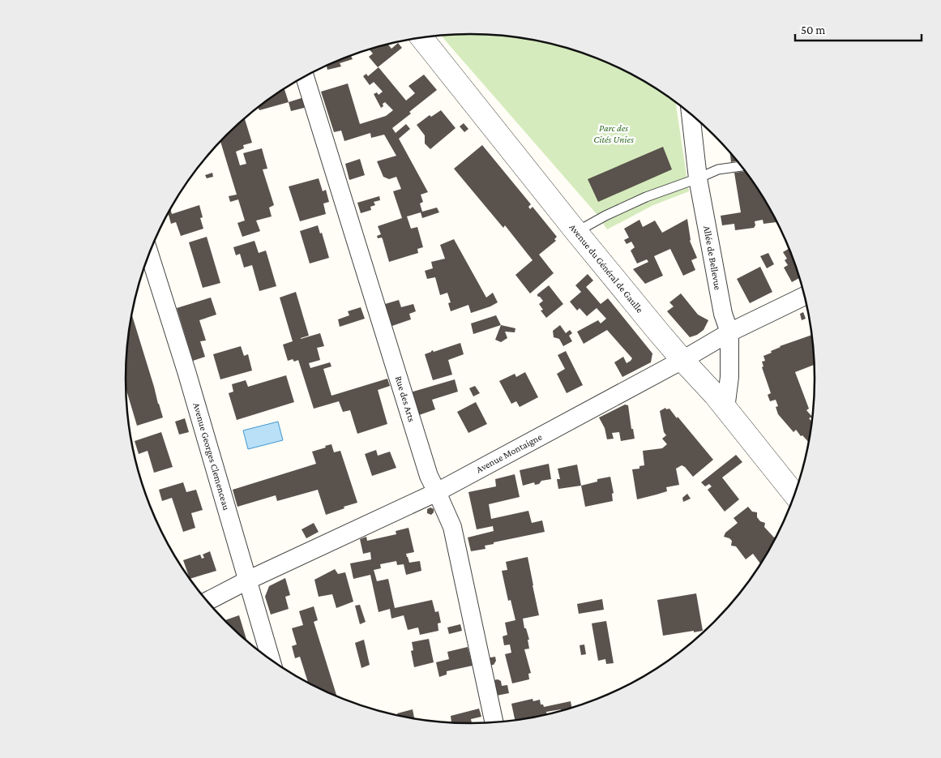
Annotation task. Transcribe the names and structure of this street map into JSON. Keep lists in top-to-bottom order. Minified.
{"streets":{"street":["Allée de Bellevue","Avenue du Général de Gaulle","Rue des Arts","Avenue Montaigne","Avenue Georges Clemenceau"]},"crossings":[["Allée de Bellevue","Avenue du Général de Gaulle"],["Allée de Bellevue","Avenue Montaigne"],["Avenue du Général de Gaulle","Avenue Montaigne"],["Rue des Arts","Avenue Montaigne"],["Avenue Montaigne","Avenue Georges Clemenceau"]],"parks":["Parc des Cités Unies"],"scale_bar":"50 m"}
